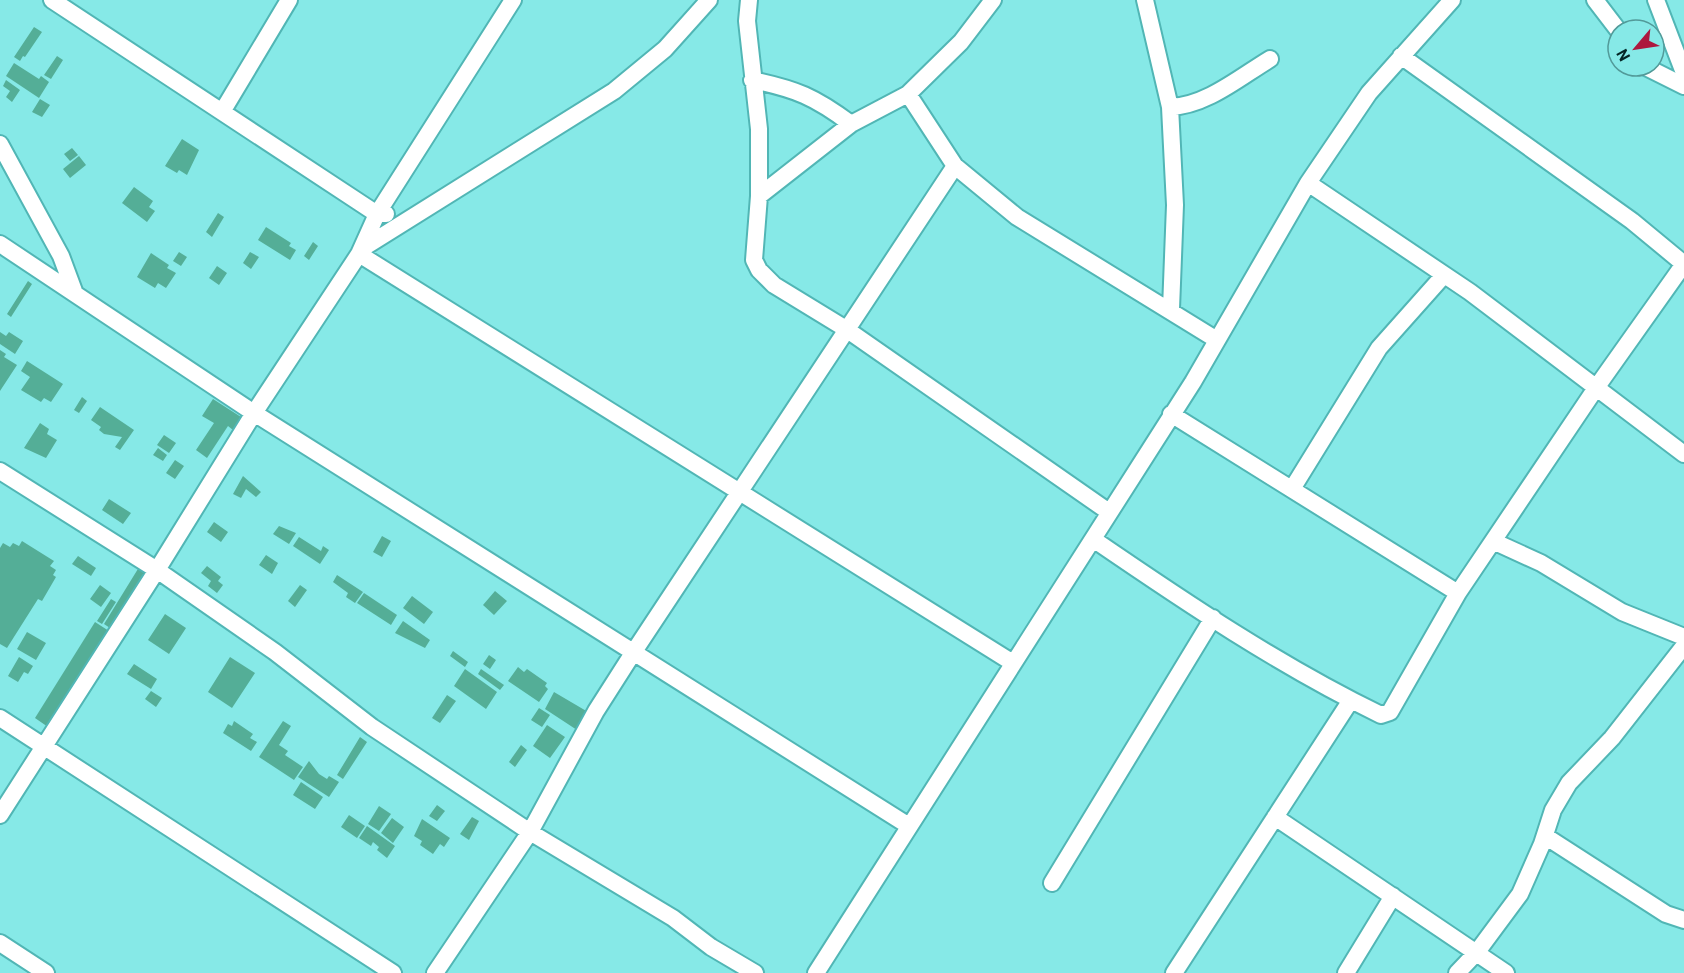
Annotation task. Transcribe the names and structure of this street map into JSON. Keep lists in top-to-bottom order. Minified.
{"north":"bottom left"}
